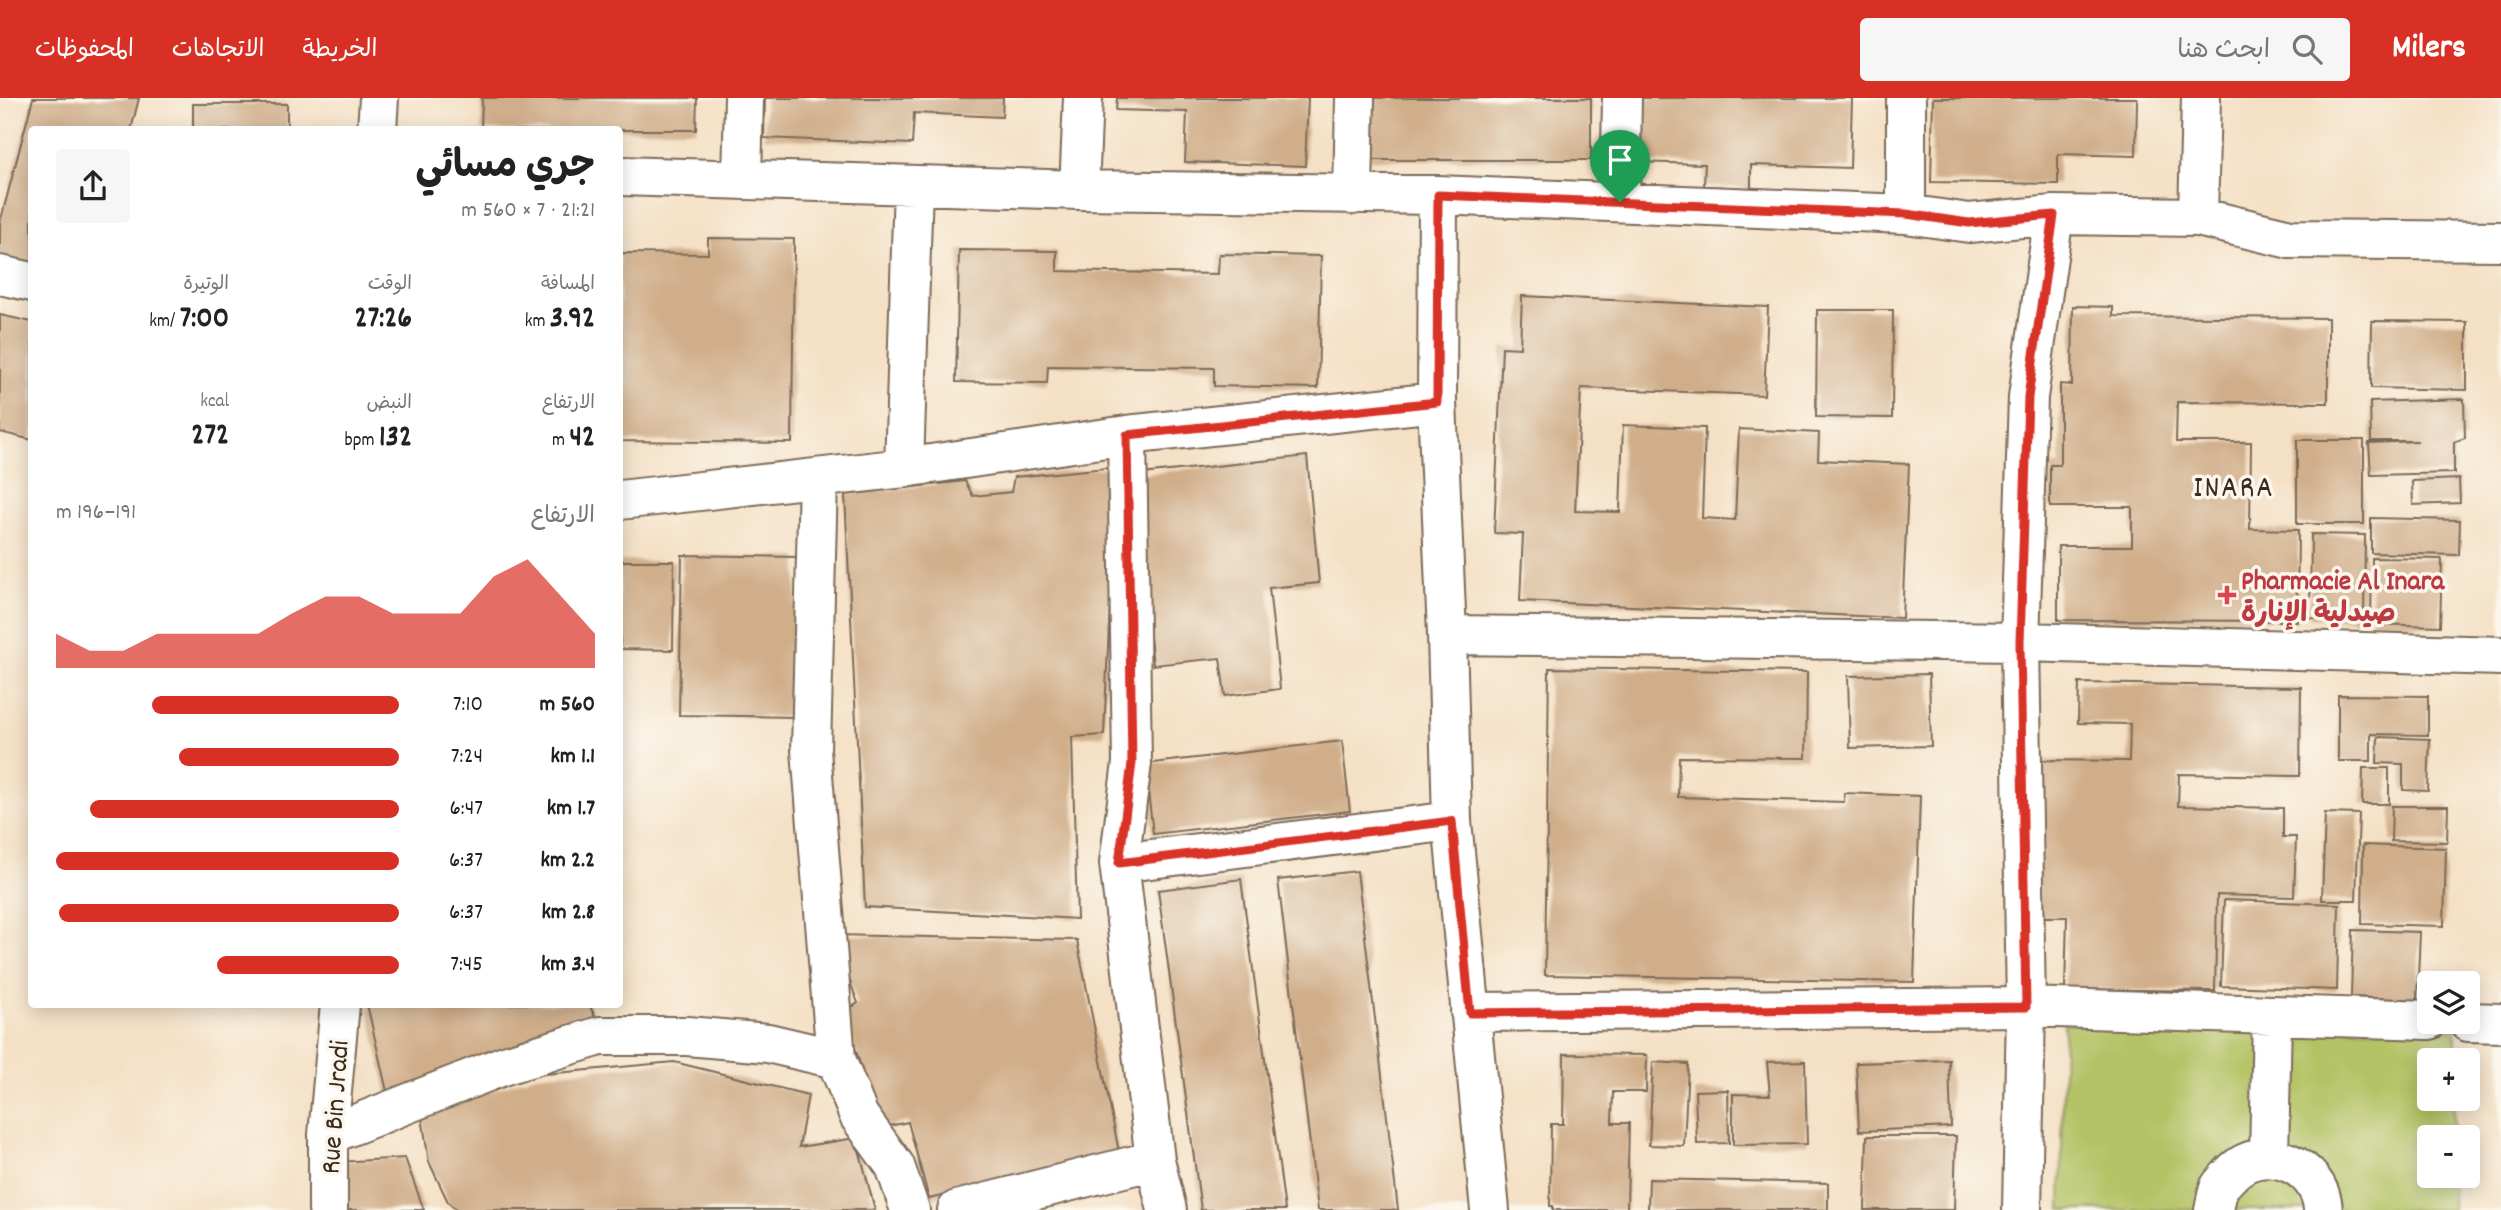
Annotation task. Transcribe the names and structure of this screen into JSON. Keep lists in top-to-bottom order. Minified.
{"streets":{"street":["Rue Bin Jradi"]},"districts":["INARA"],"places":{"health":["Pharmacie Al Inara صيدلية الإنارة"]},"page":{"header":"Milers","search":"ابحث هنا","nav":["الخريطة","الاتجاهات","المحفوظات"],"heading":["جري مسائي","21:21 · 7 × 560 m"],"stats":[["المسافة","3.92 km"],["الوقت","27:26"],["الوتيرة","7:00 /km"],["الارتفاع","42 m"],["النبض","132 bpm"],["kcal","272"]],"chart":["الارتفاع","191–196 m"],"list":[{"name":"560 m","note":"7:10"},{"name":"1.1 km","note":"7:24"},{"name":"1.7 km","note":"6:47"},{"name":"2.2 km","note":"6:37"},{"name":"2.8 km","note":"6:37"},{"name":"3.4 km","note":"7:45"}],"map_buttons":["+","−"]}}
